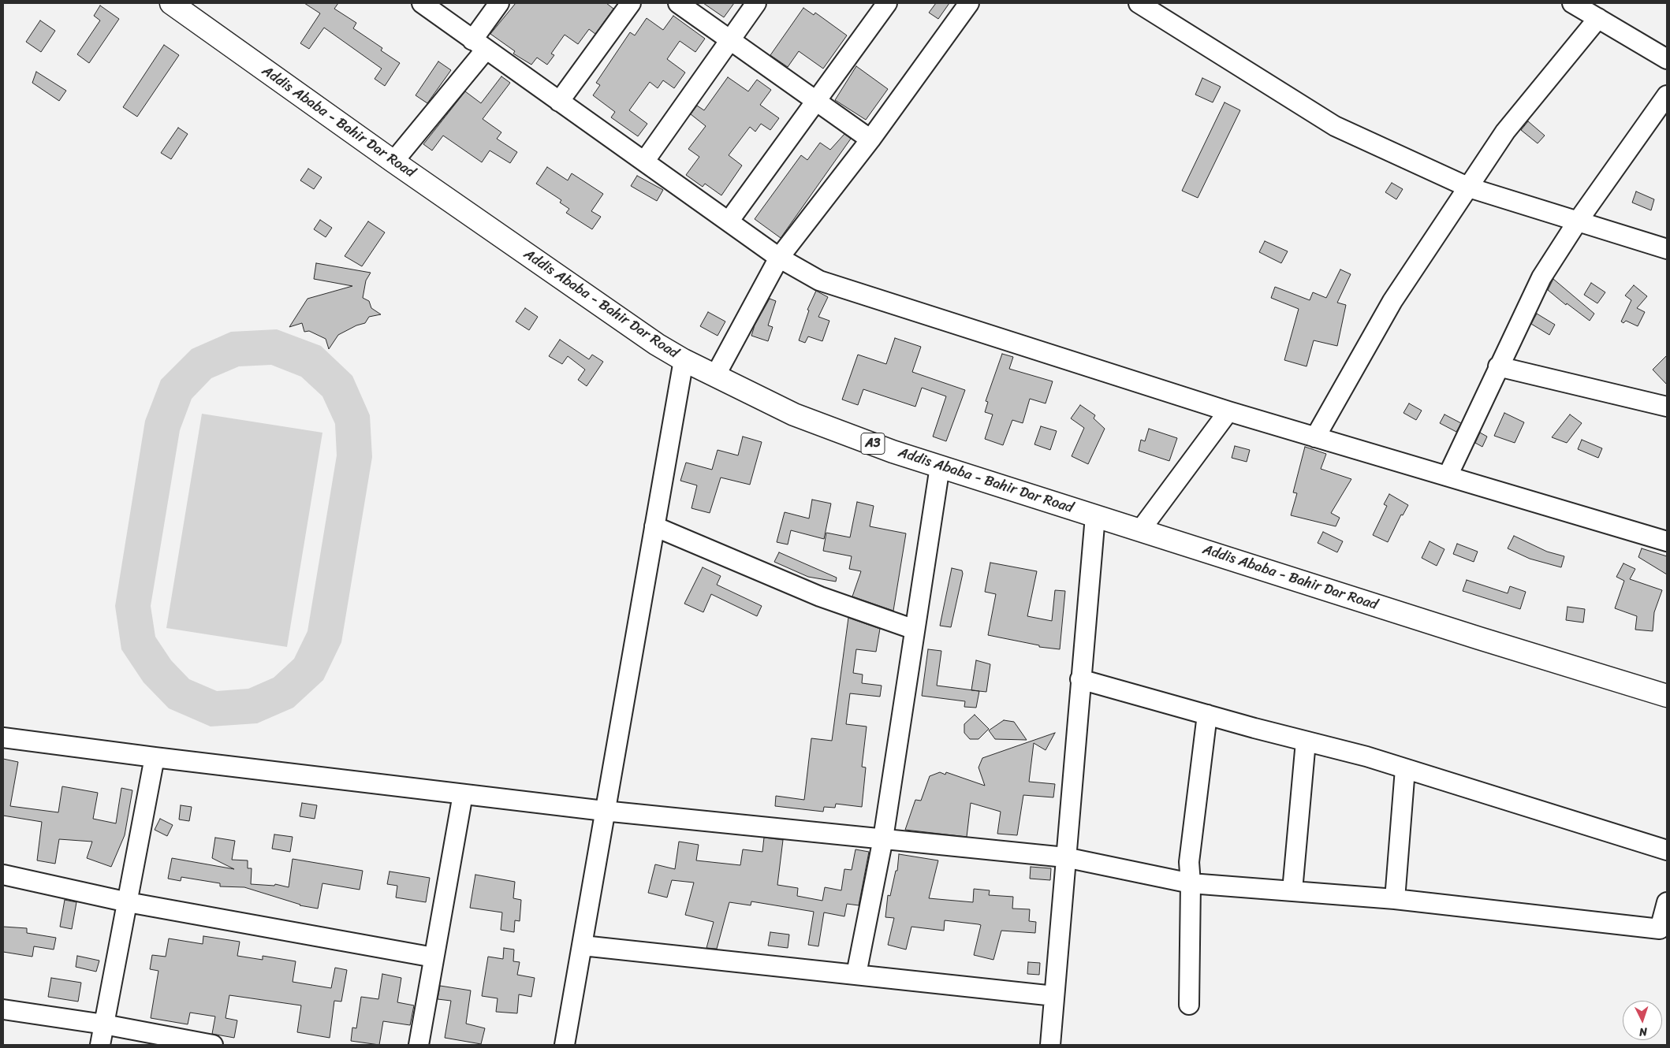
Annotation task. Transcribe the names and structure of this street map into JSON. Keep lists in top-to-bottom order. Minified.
{"streets":{"highway":["Addis Ababa - Bahir Dar Road","A3"]},"north":"bottom"}
